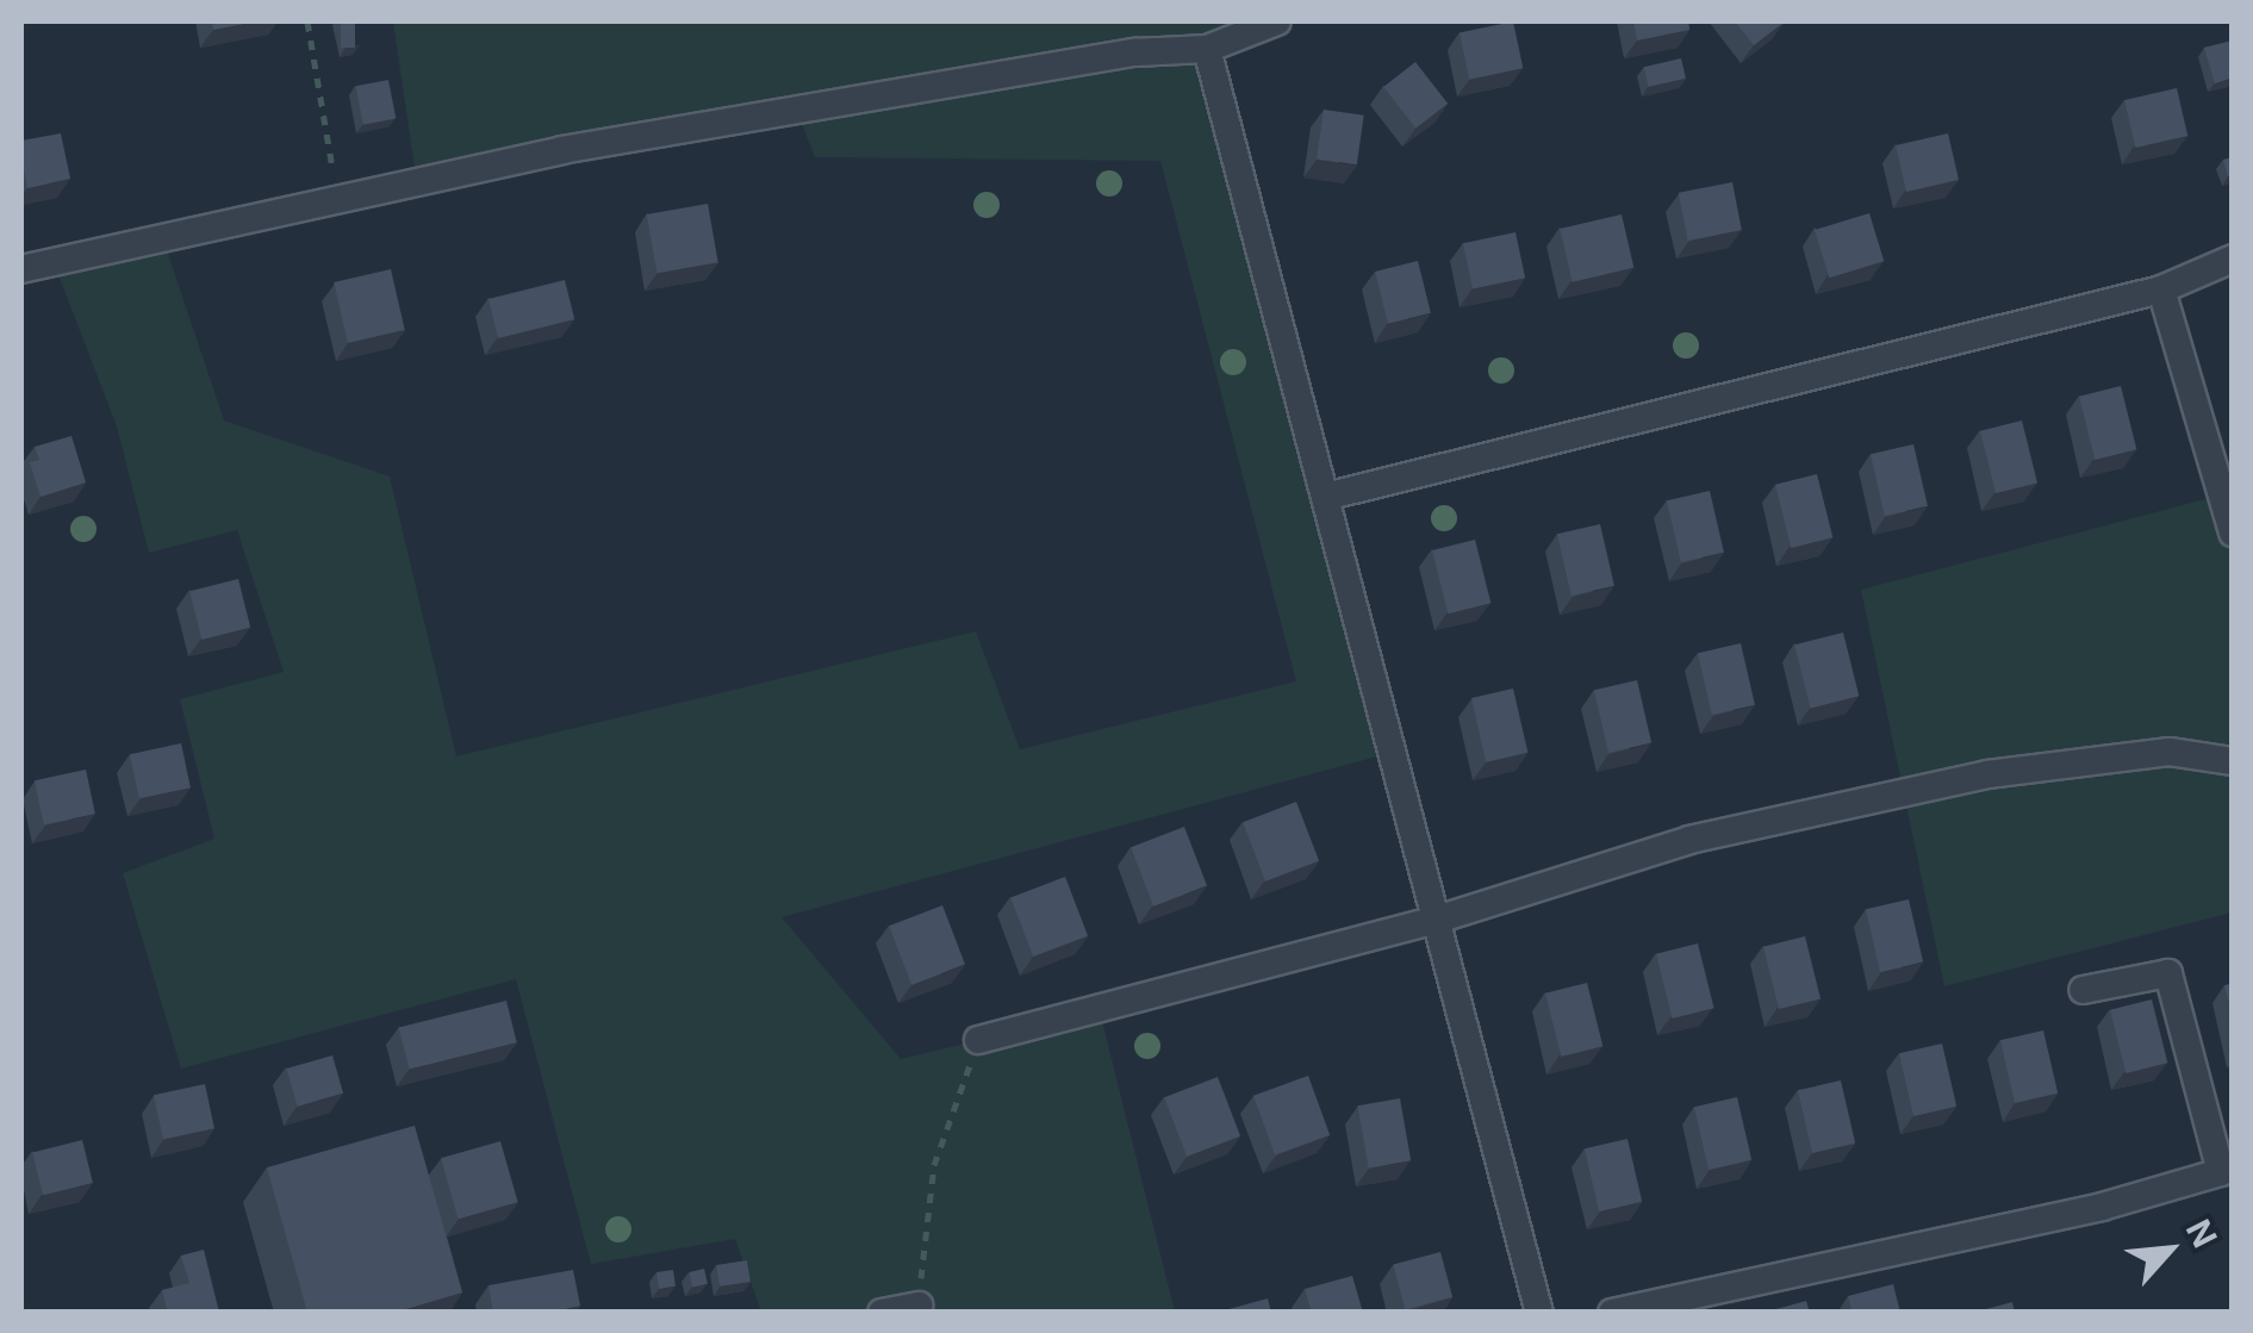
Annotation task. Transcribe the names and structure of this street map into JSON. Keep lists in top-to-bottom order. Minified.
{"north":"top right"}
